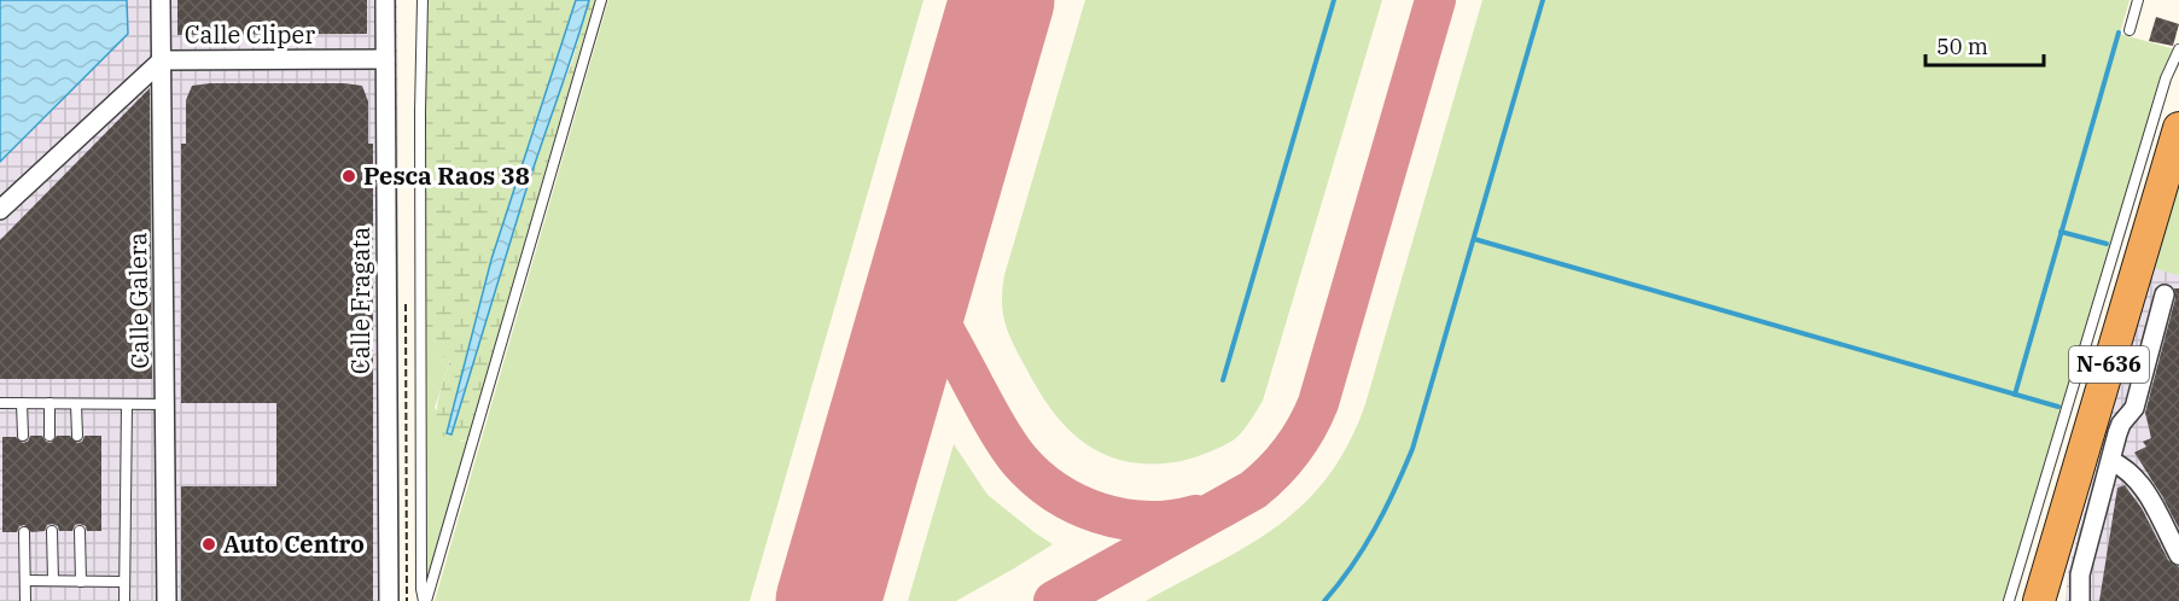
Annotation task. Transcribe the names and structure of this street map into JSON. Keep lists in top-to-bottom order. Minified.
{"streets":{"highway":["N-636"],"street":["Calle Cliper","Calle Galera","Calle Fragata"]},"crossings":[["Calle Cliper","Calle Galera"],["Calle Cliper","Calle Fragata"]],"places":["Pesca Raos 38","Auto Centro"],"scale_bar":"50 m"}
